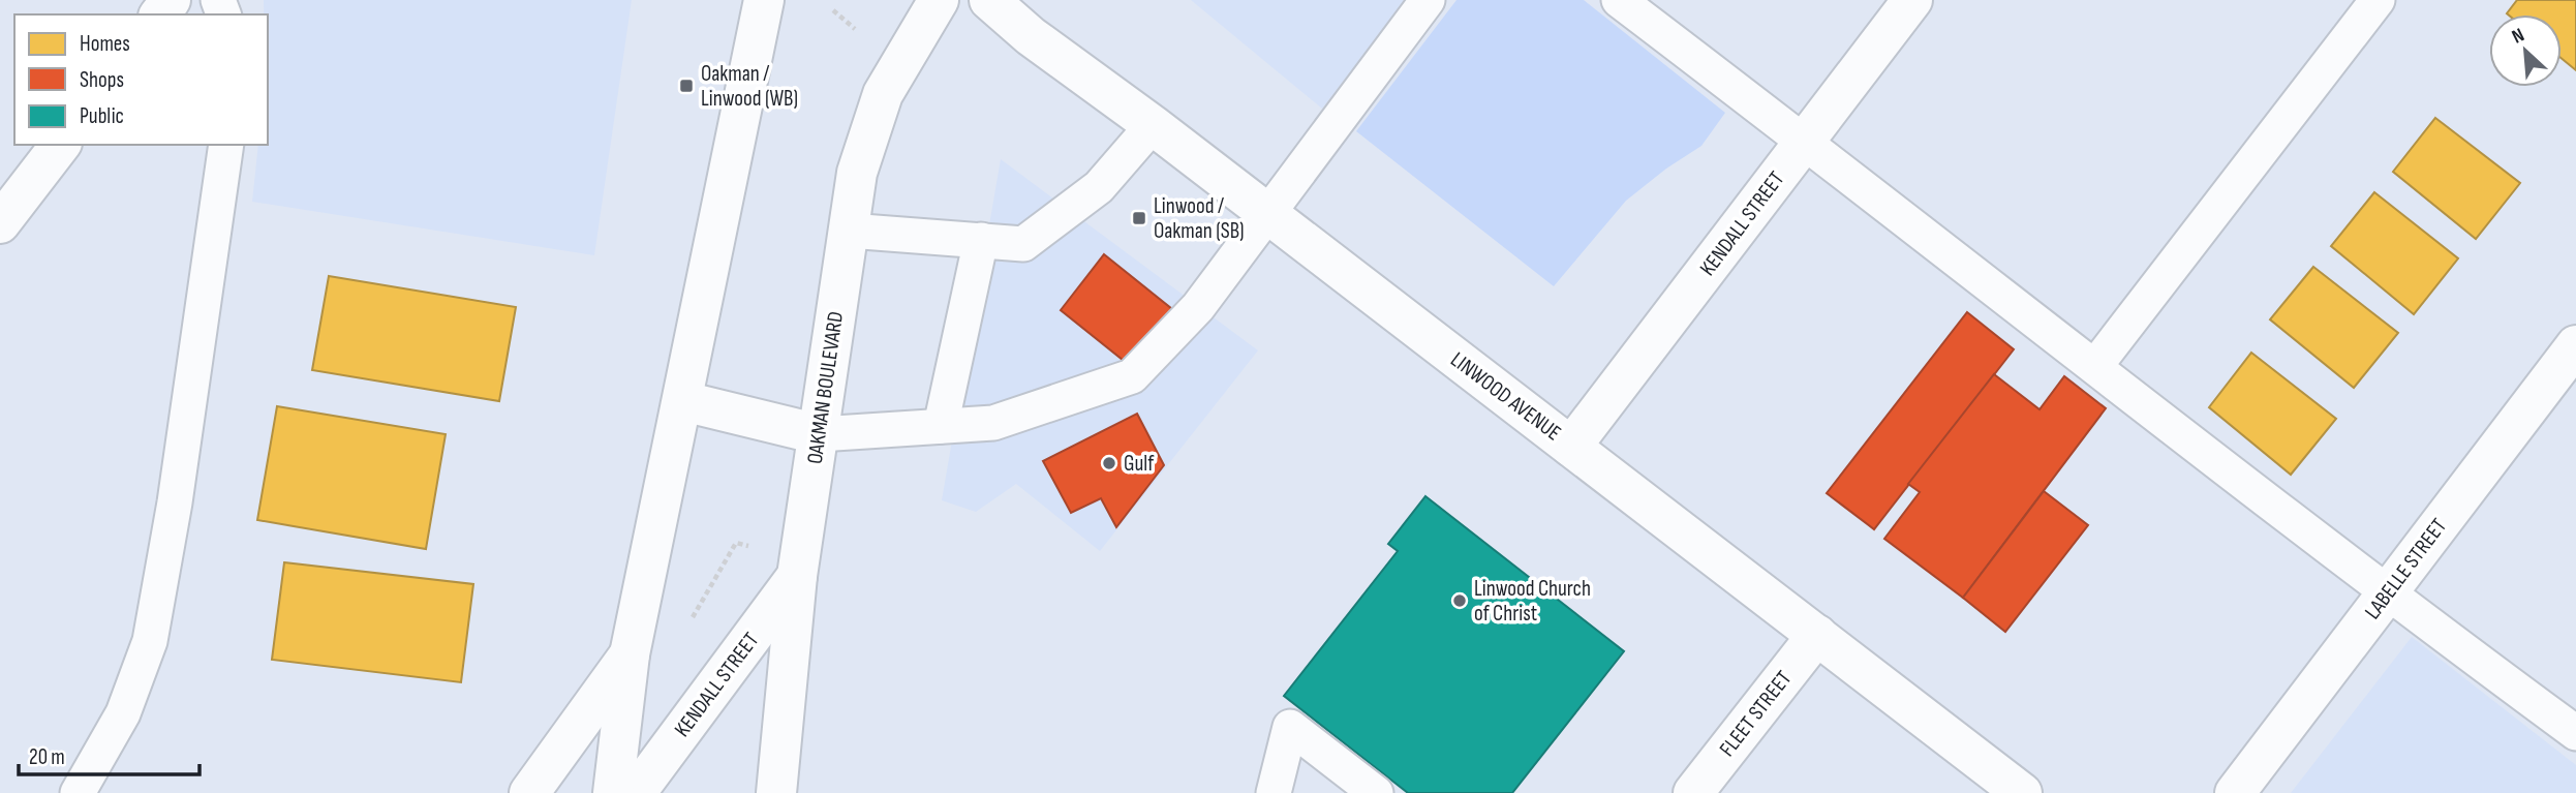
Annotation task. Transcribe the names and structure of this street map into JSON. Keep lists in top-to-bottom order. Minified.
{"streets":{"street":["KENDALL STREET","OAKMAN BOULEVARD","LINWOOD AVENUE","LABELLE STREET","FLEET STREET"]},"crossings":[["KENDALL STREET","OAKMAN BOULEVARD"],["KENDALL STREET","LINWOOD AVENUE"],["LINWOOD AVENUE","FLEET STREET"]],"places":{"transit":["Oakman / Linwood (WB)","Linwood / Oakman (SB)"],"other":["Gulf","Linwood Church of Christ"]},"legend":["Homes","Shops","Public"],"scale_bar":"20 m","north":"top left"}
